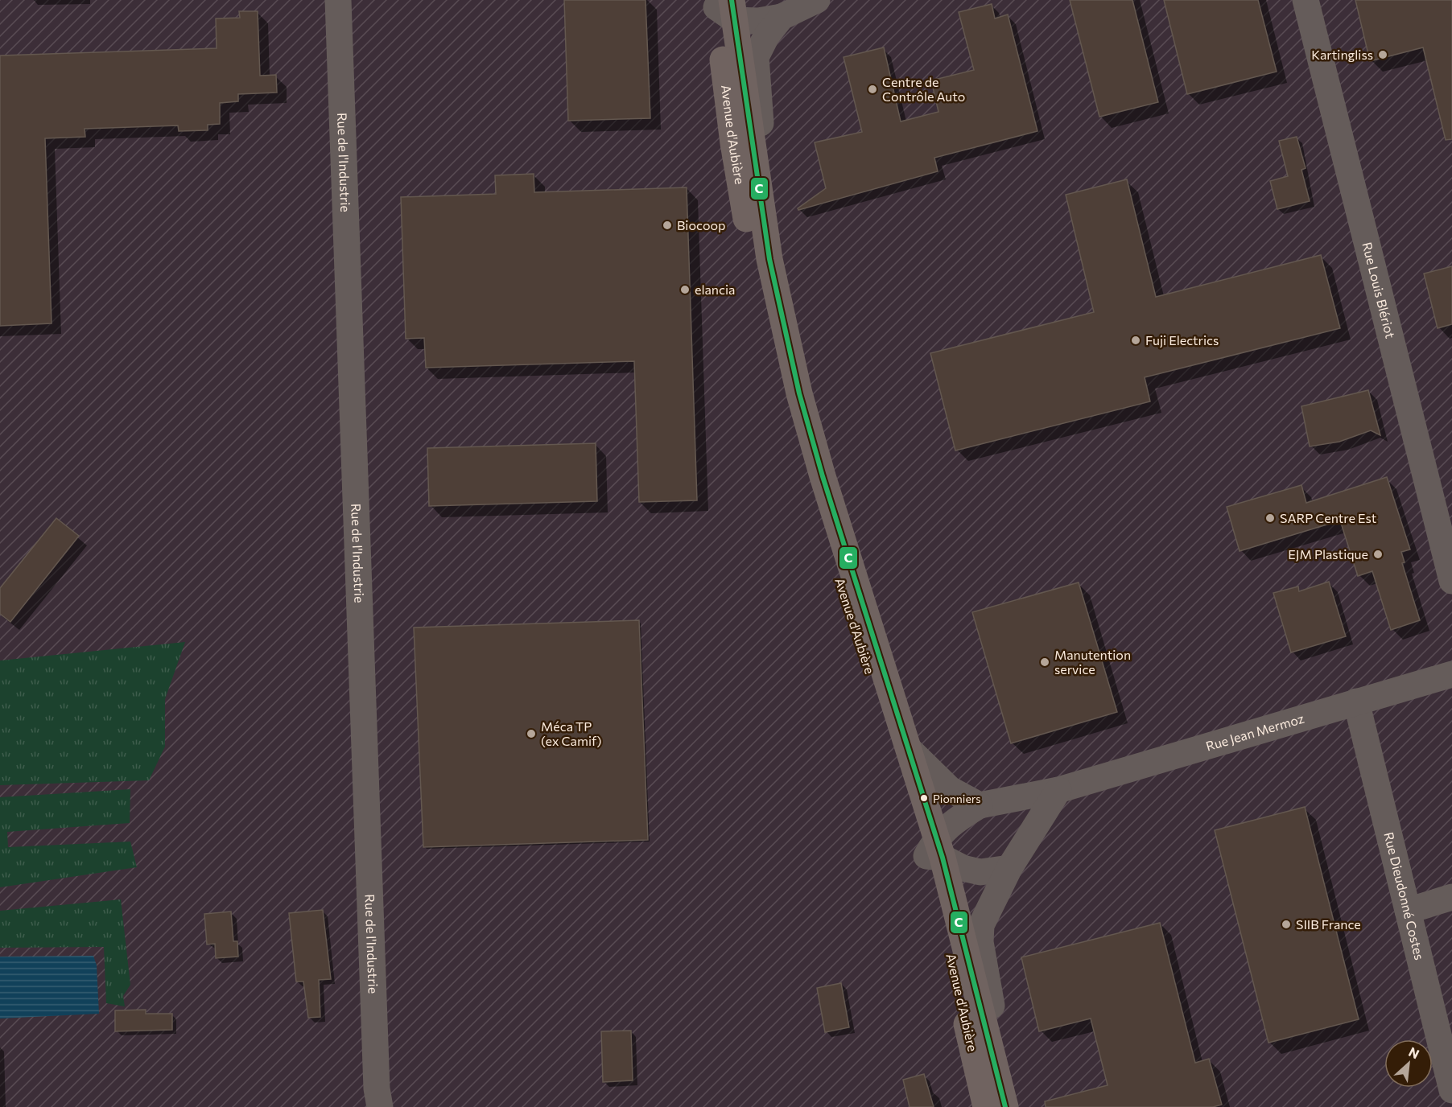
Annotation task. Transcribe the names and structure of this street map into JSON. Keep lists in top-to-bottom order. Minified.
{"streets":{"main road":["Avenue d'Aubière"],"street":["Rue de l'Industrie","Rue Louis Blériot","Rue Jean Mermoz","Rue Dieudonné Costes"]},"crossings":[["Avenue d'Aubière","Rue Jean Mermoz"],["Rue Jean Mermoz","Rue Dieudonné Costes"]],"places":["Kartingliss","Centre de Contrôle Auto","Biocoop","elancia","Fuji Electrics","SARP Centre Est","EJM Plastique","Manutention service","Méca TP (ex Camif)","Pionniers","SIIB France"],"lines":["transit line C"],"north":"top right"}
